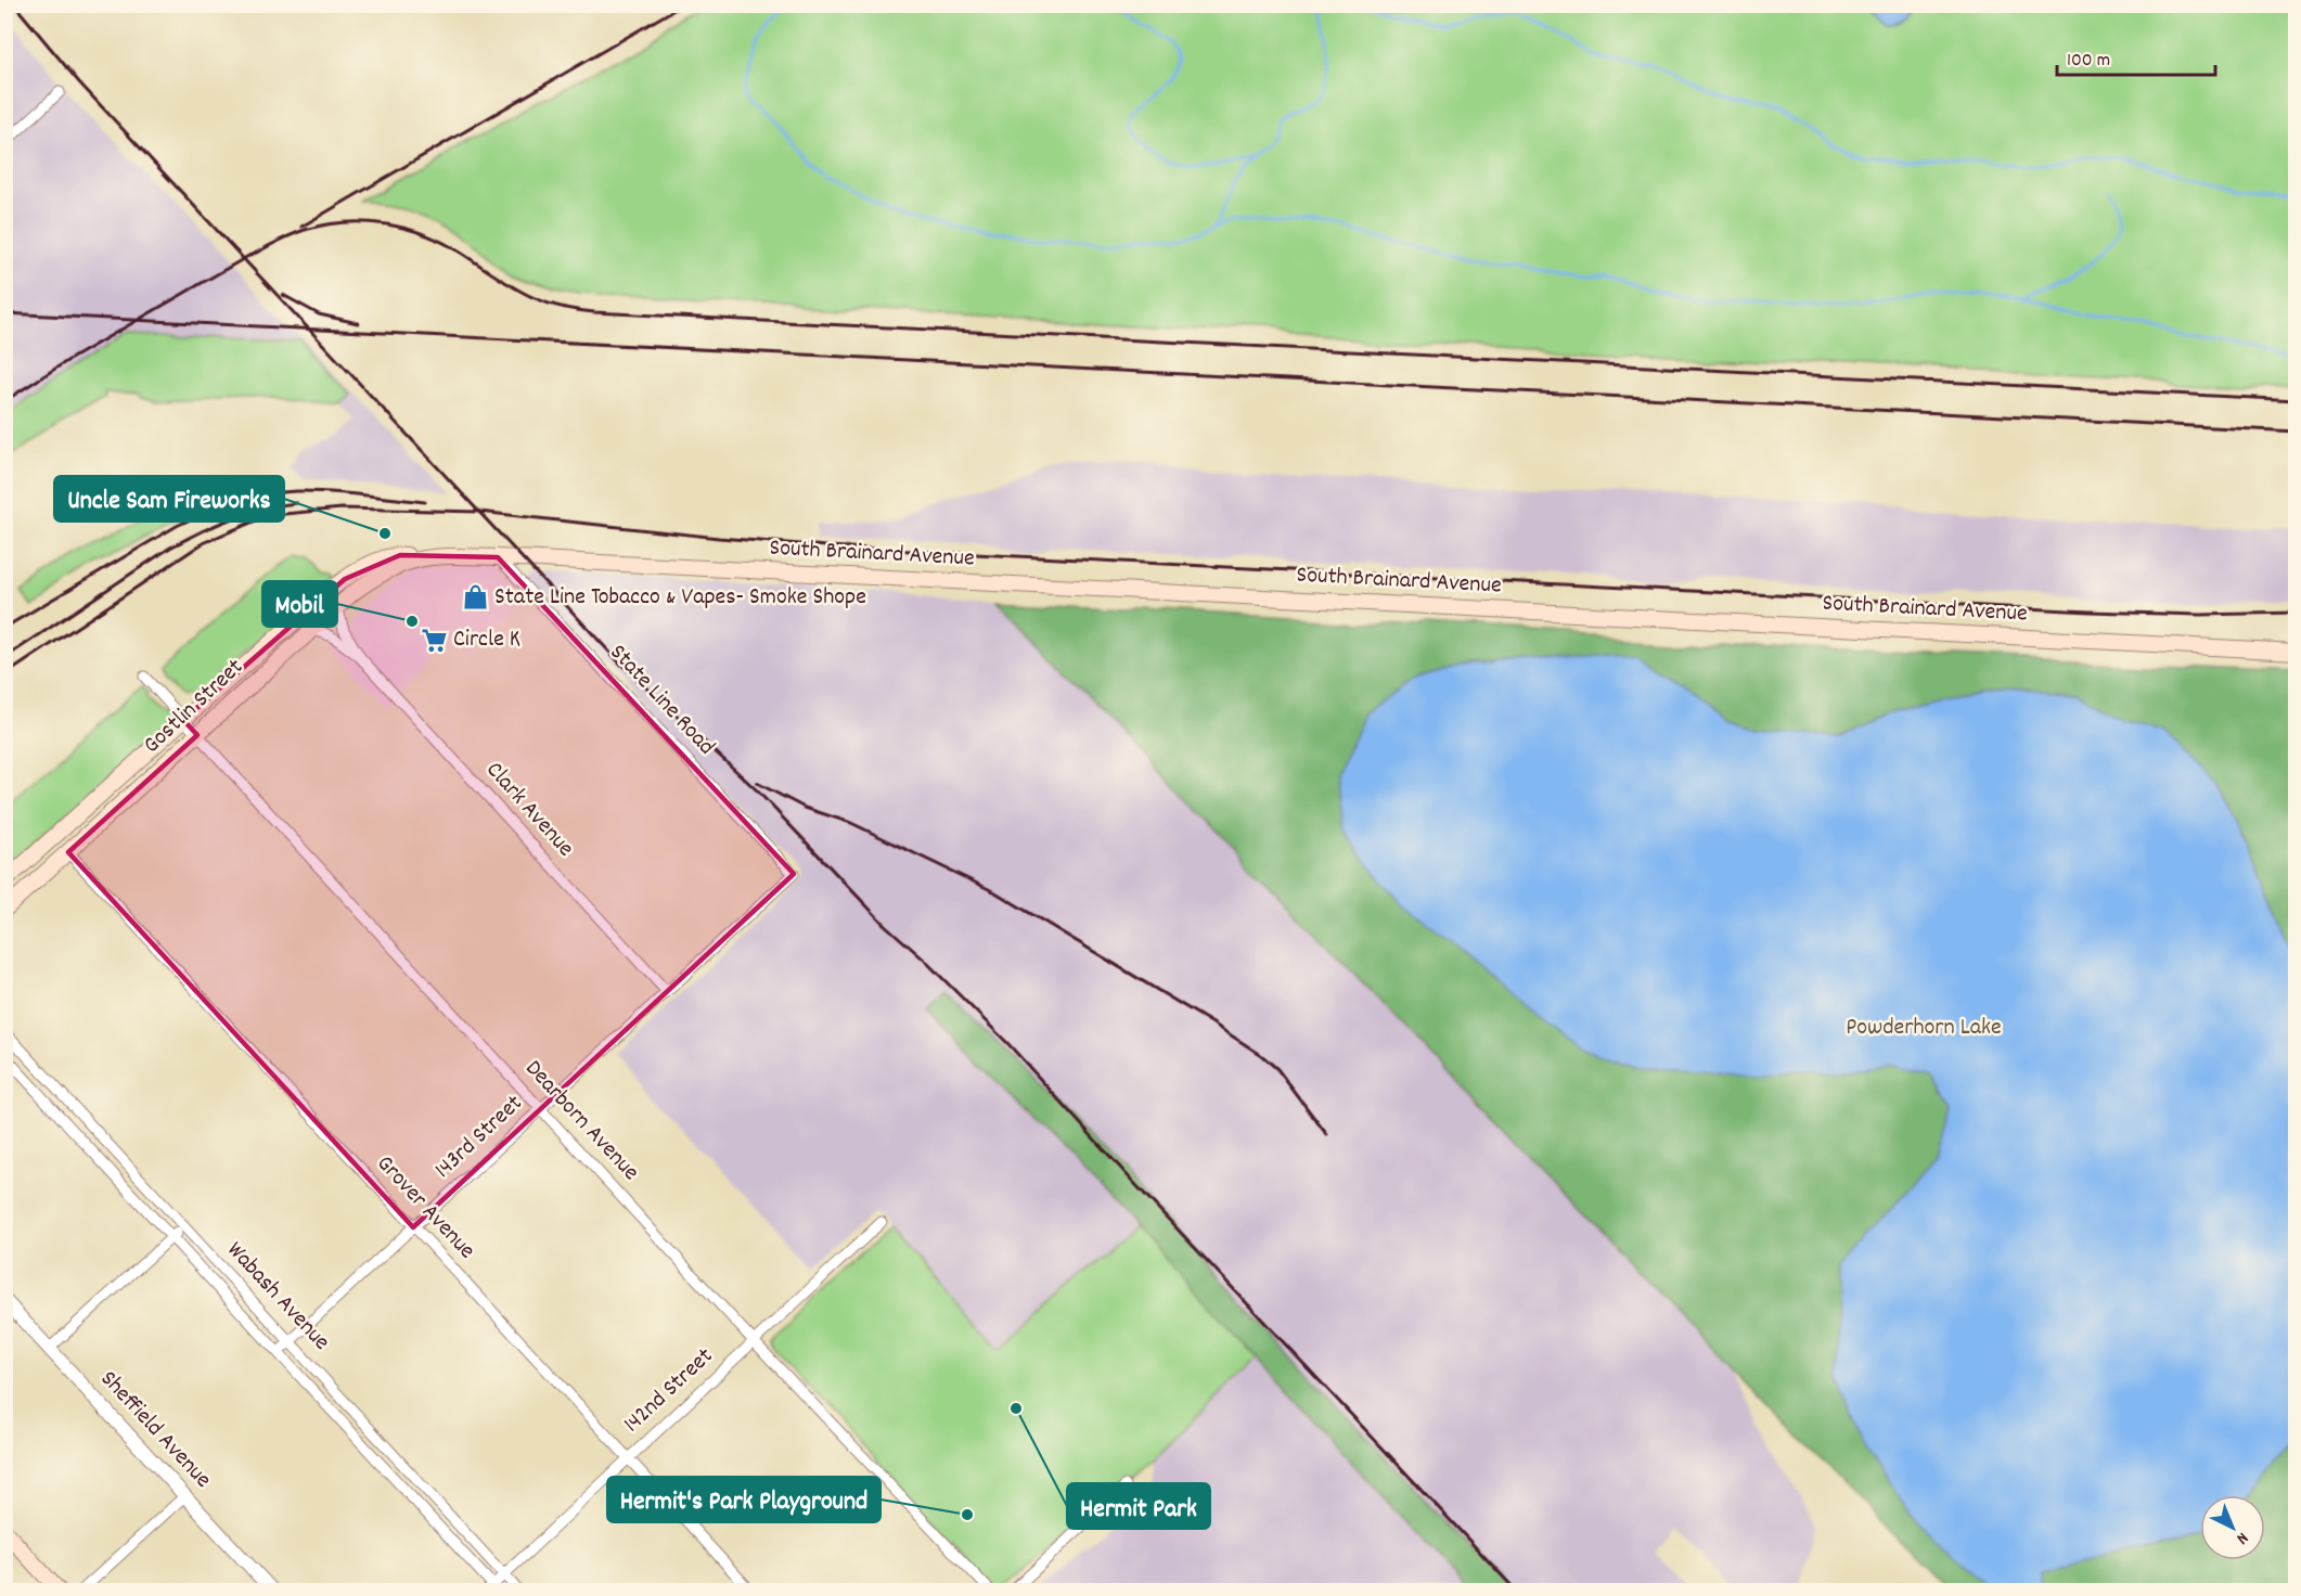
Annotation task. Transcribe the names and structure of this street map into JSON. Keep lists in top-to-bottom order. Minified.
{"streets":{"main road":["South Brainard Avenue","Gostlin Street"],"street":["State Line Road","Clark Avenue","Dearborn Avenue","143rd Street","Grover Avenue","Wabash Avenue","142nd Street","Sheffield Avenue"]},"crossings":[["South Brainard Avenue","State Line Road"],["South Brainard Avenue","Gostlin Street"],["State Line Road","Gostlin Street"],["State Line Road","143rd Street"],["Gostlin Street","Clark Avenue"],["Gostlin Street","Dearborn Avenue"],["Gostlin Street","Grover Avenue"],["Clark Avenue","143rd Street"],["Dearborn Avenue","143rd Street"],["Dearborn Avenue","142nd Street"],["143rd Street","Grover Avenue"],["143rd Street","Wabash Avenue"],["Grover Avenue","142nd Street"],["Wabash Avenue","142nd Street"]],"parks":["Powderhorn Lake"],"places":{"other":["Uncle Sam Fireworks","Mobil","Hermit Park","Hermit's Park Playground"],"shop":["State Line Tobacco & Vapes- Smoke Shope"],"supermarket":["Circle K"]},"scale_bar":"100 m","north":"bottom right"}
